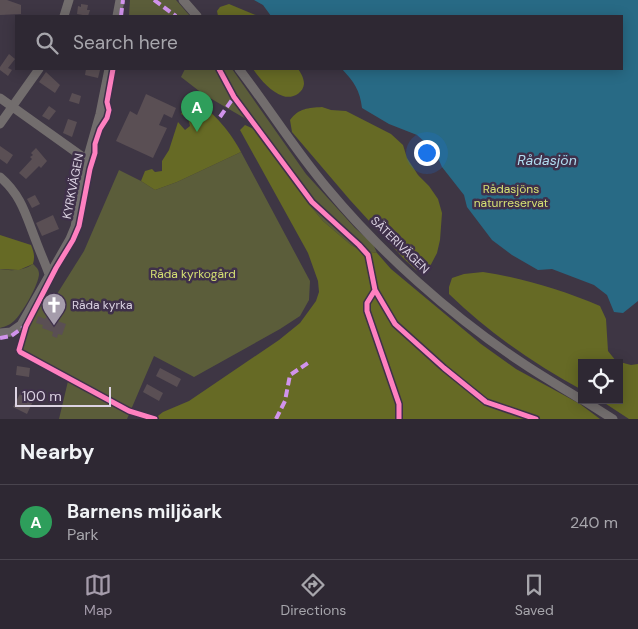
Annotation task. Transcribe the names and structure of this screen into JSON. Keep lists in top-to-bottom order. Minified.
{"streets":{"street":["KYRKVÄGEN","SÄTERIVÄGEN"]},"water":["Rådasjön"],"parks":["Rådasjöns naturreservat","Råda kyrkogård"],"places":{"church":["Råda kyrka"]},"scale_bar":"100 m","page":{"search":"Search here","pins":"A","scale":"100 m","heading":"Nearby","list":[{"mark":"A","name":"Barnens miljöark","note":"Park","value":"240 m"}],"nav":["Map","Directions","Saved"]}}
